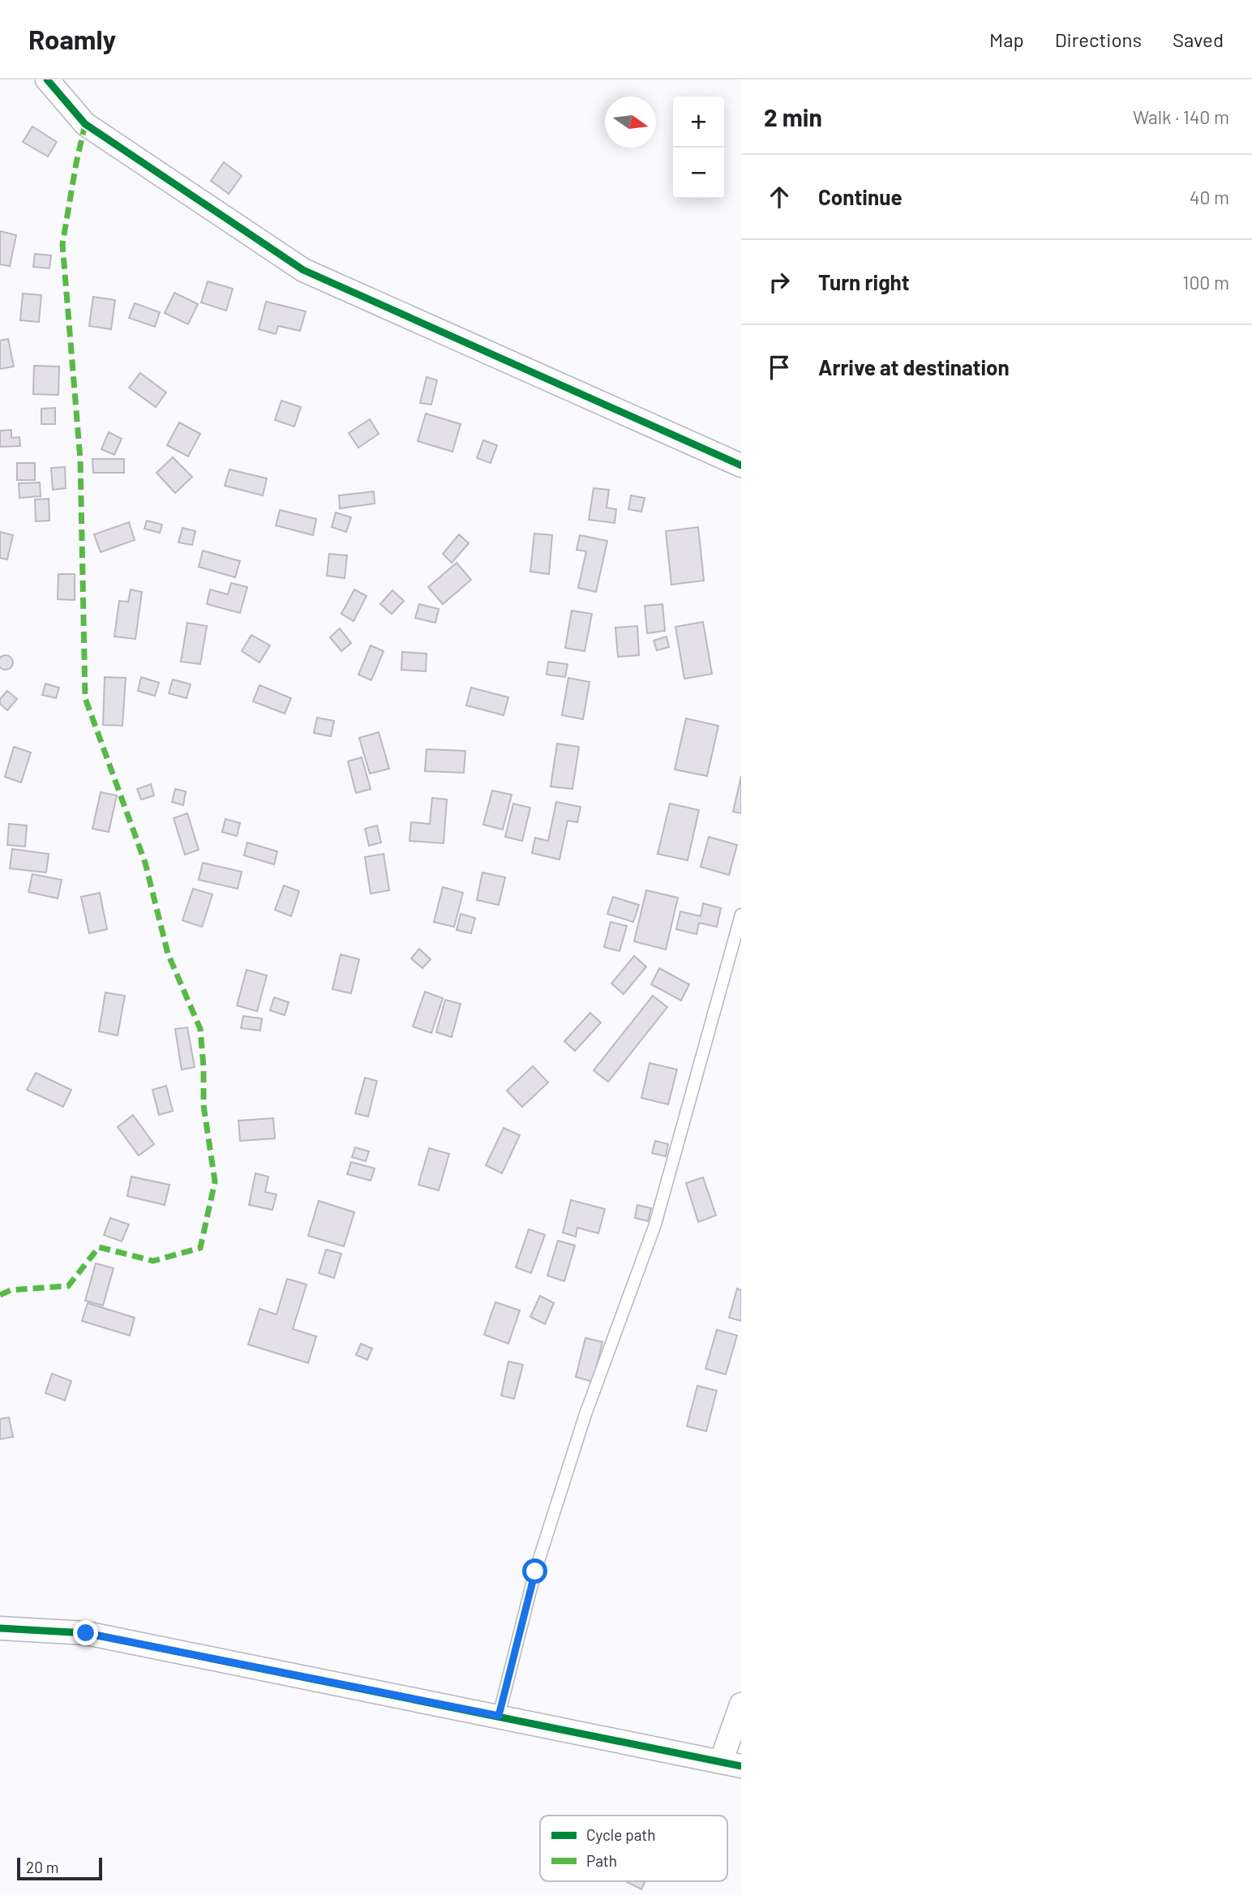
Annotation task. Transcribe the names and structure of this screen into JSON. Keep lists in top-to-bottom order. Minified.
{"legend":["Cycle path","Path"],"scale_bar":"20 m","north":"right","page":{"header":"Roamly","nav":["Map","Directions","Saved"],"heading":["2 min","Walk · 140 m"],"map_buttons":["+","−"],"list":[["Continue","40 m"],["Turn right","100 m"],"Arrive at destination"],"scale":"20 m"}}
